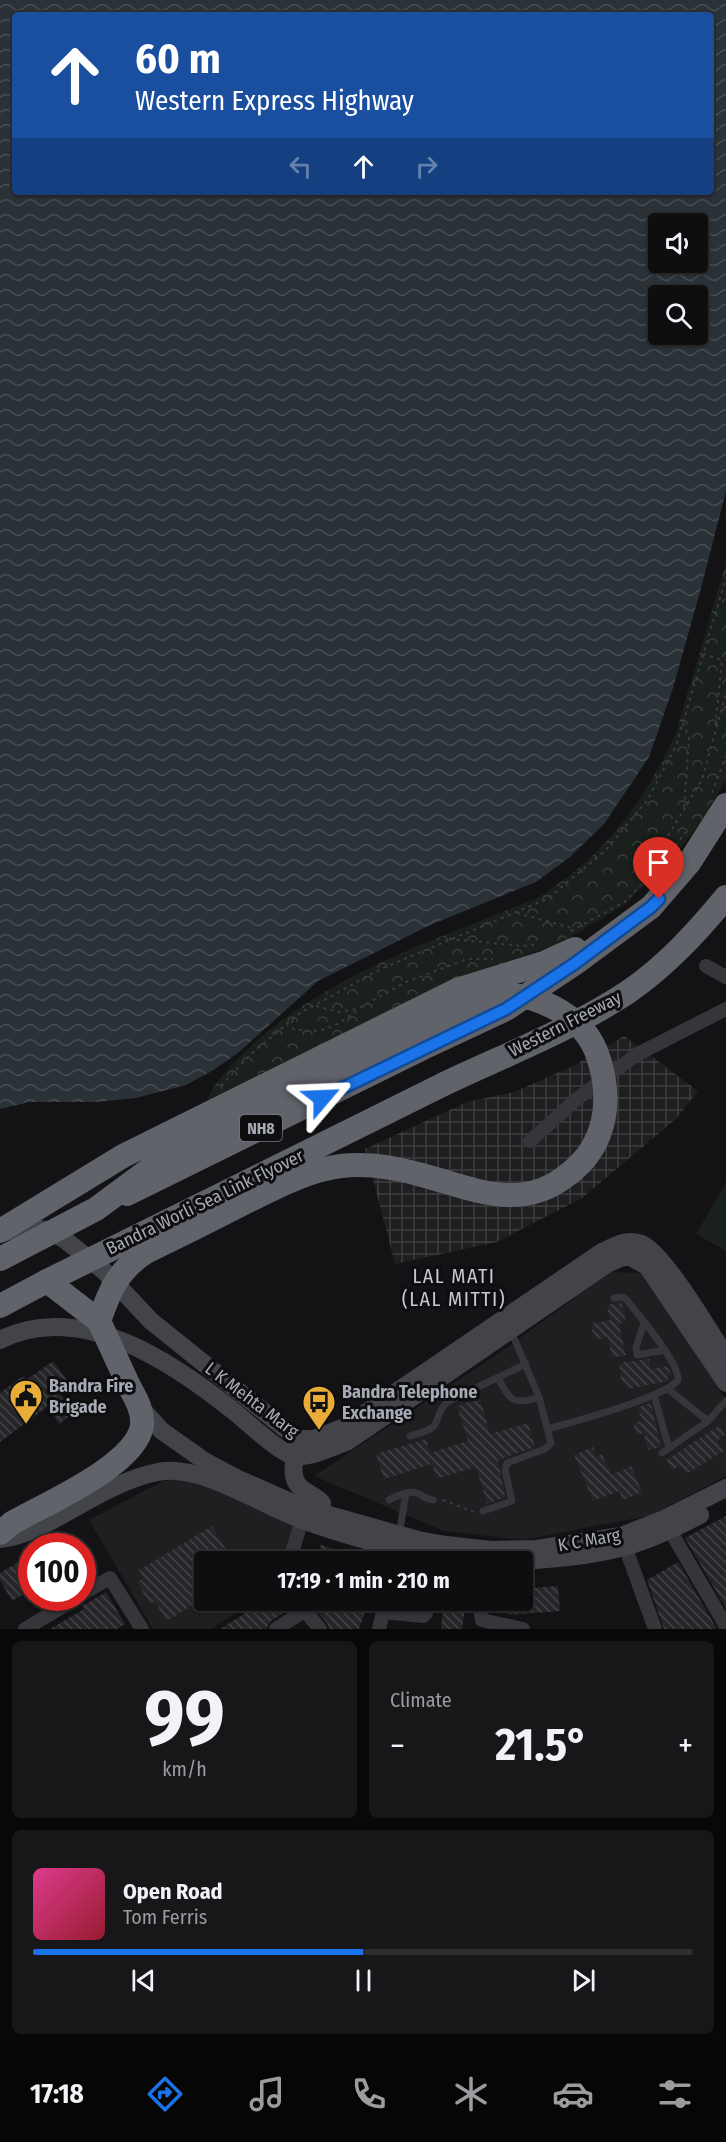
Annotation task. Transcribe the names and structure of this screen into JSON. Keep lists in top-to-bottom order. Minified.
{"streets":{"highway":["Western Freeway","NH8","Bandra Worli Sea Link Flyover"],"main road":["L K Mehta Marg","K C Marg"]},"crossings":[["Western Freeway","Bandra Worli Sea Link Flyover"]],"districts":["LAL MATI (LAL MITTI)"],"places":{"public building":["Bandra Fire Brigade"],"bus stop":["Bandra Telephone Exchange"]},"page":{"turn":["60 m","Western Express Highway"],"limit":"100","trip":"17:19 · 1 min · 210 m","tile":[["99","km/h"],"Climate"],"heat":["−","21.5°","+"],"song":["Open Road","Tom Ferris"],"tabs":"17:18"}}
